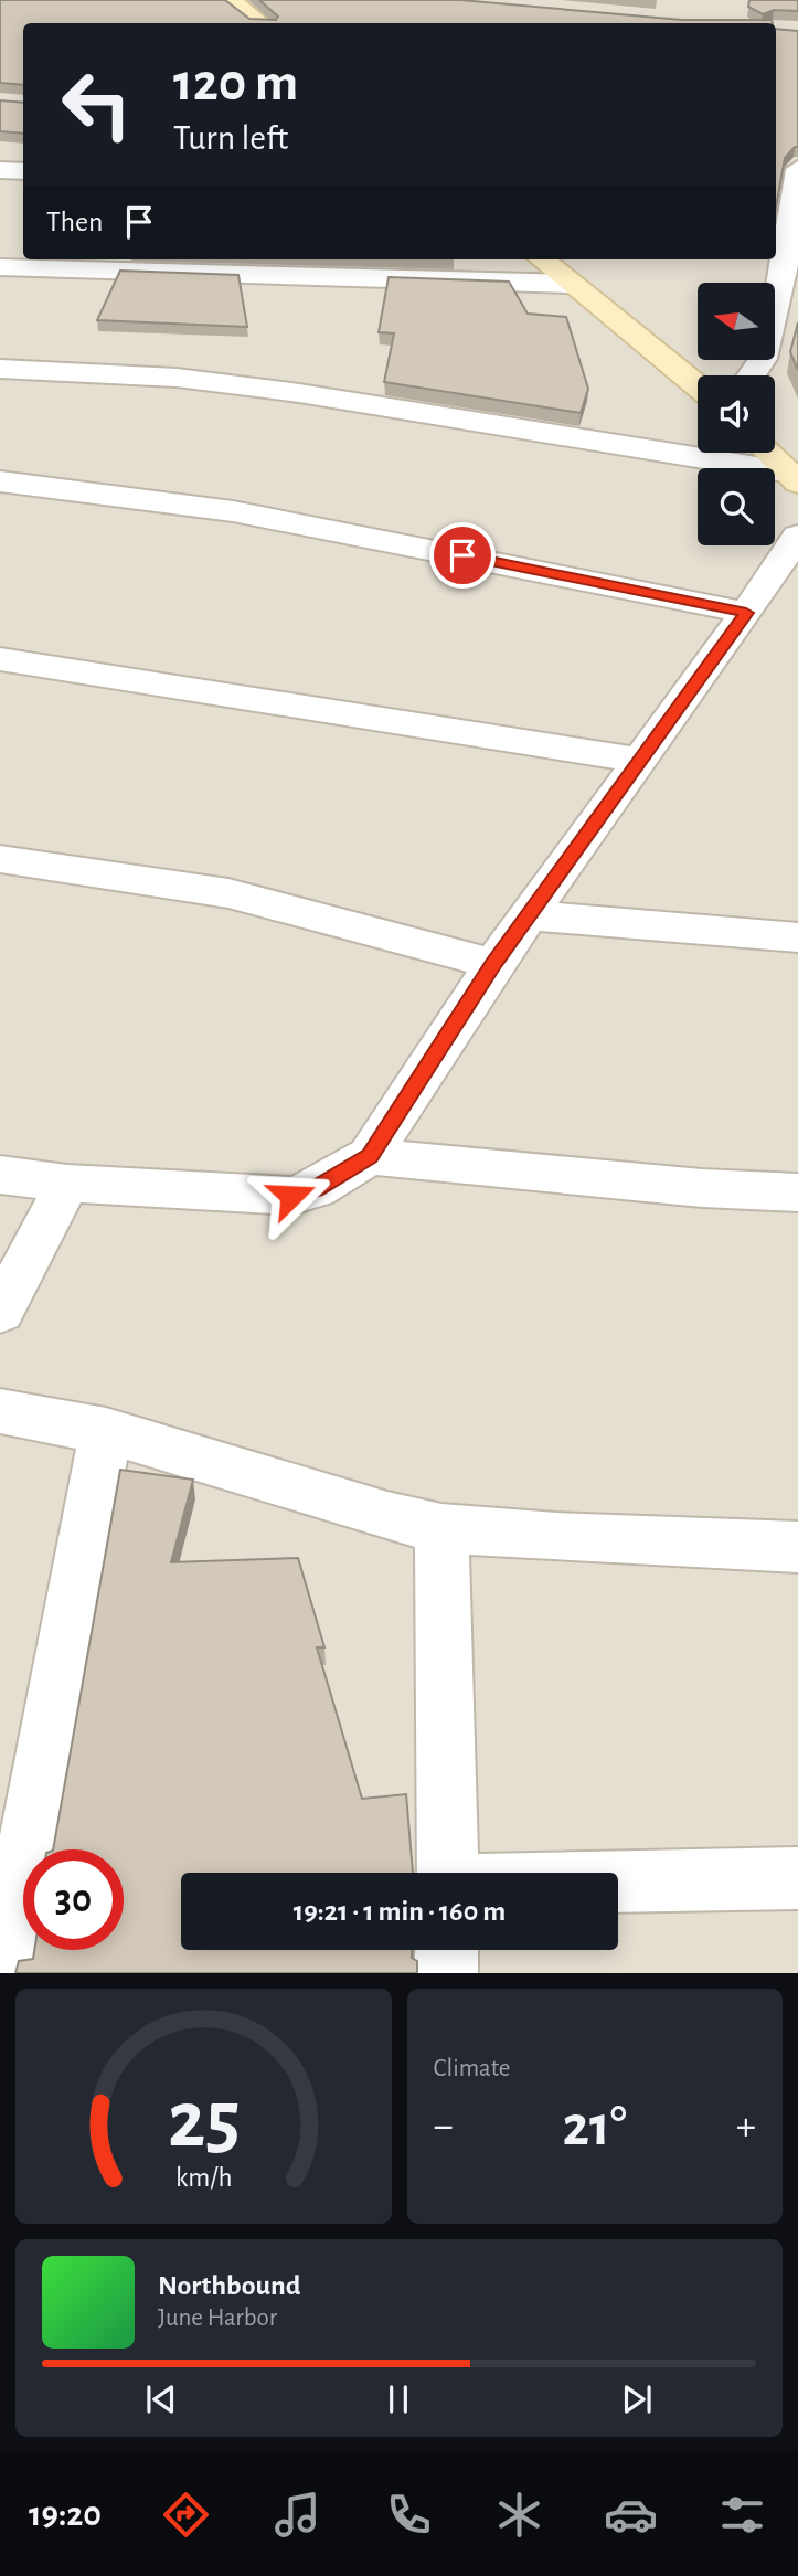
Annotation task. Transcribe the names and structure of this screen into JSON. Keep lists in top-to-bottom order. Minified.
{"north":"left","page":{"turn":["120 m","Turn left"],"then":"Then","limit":"30","trip":"19:21 · 1 min · 160 m","tile":"Climate","heat":["−","21°","+"],"song":["Northbound","June Harbor"],"tabs":"19:20","gauge":["25","km/h"]}}
